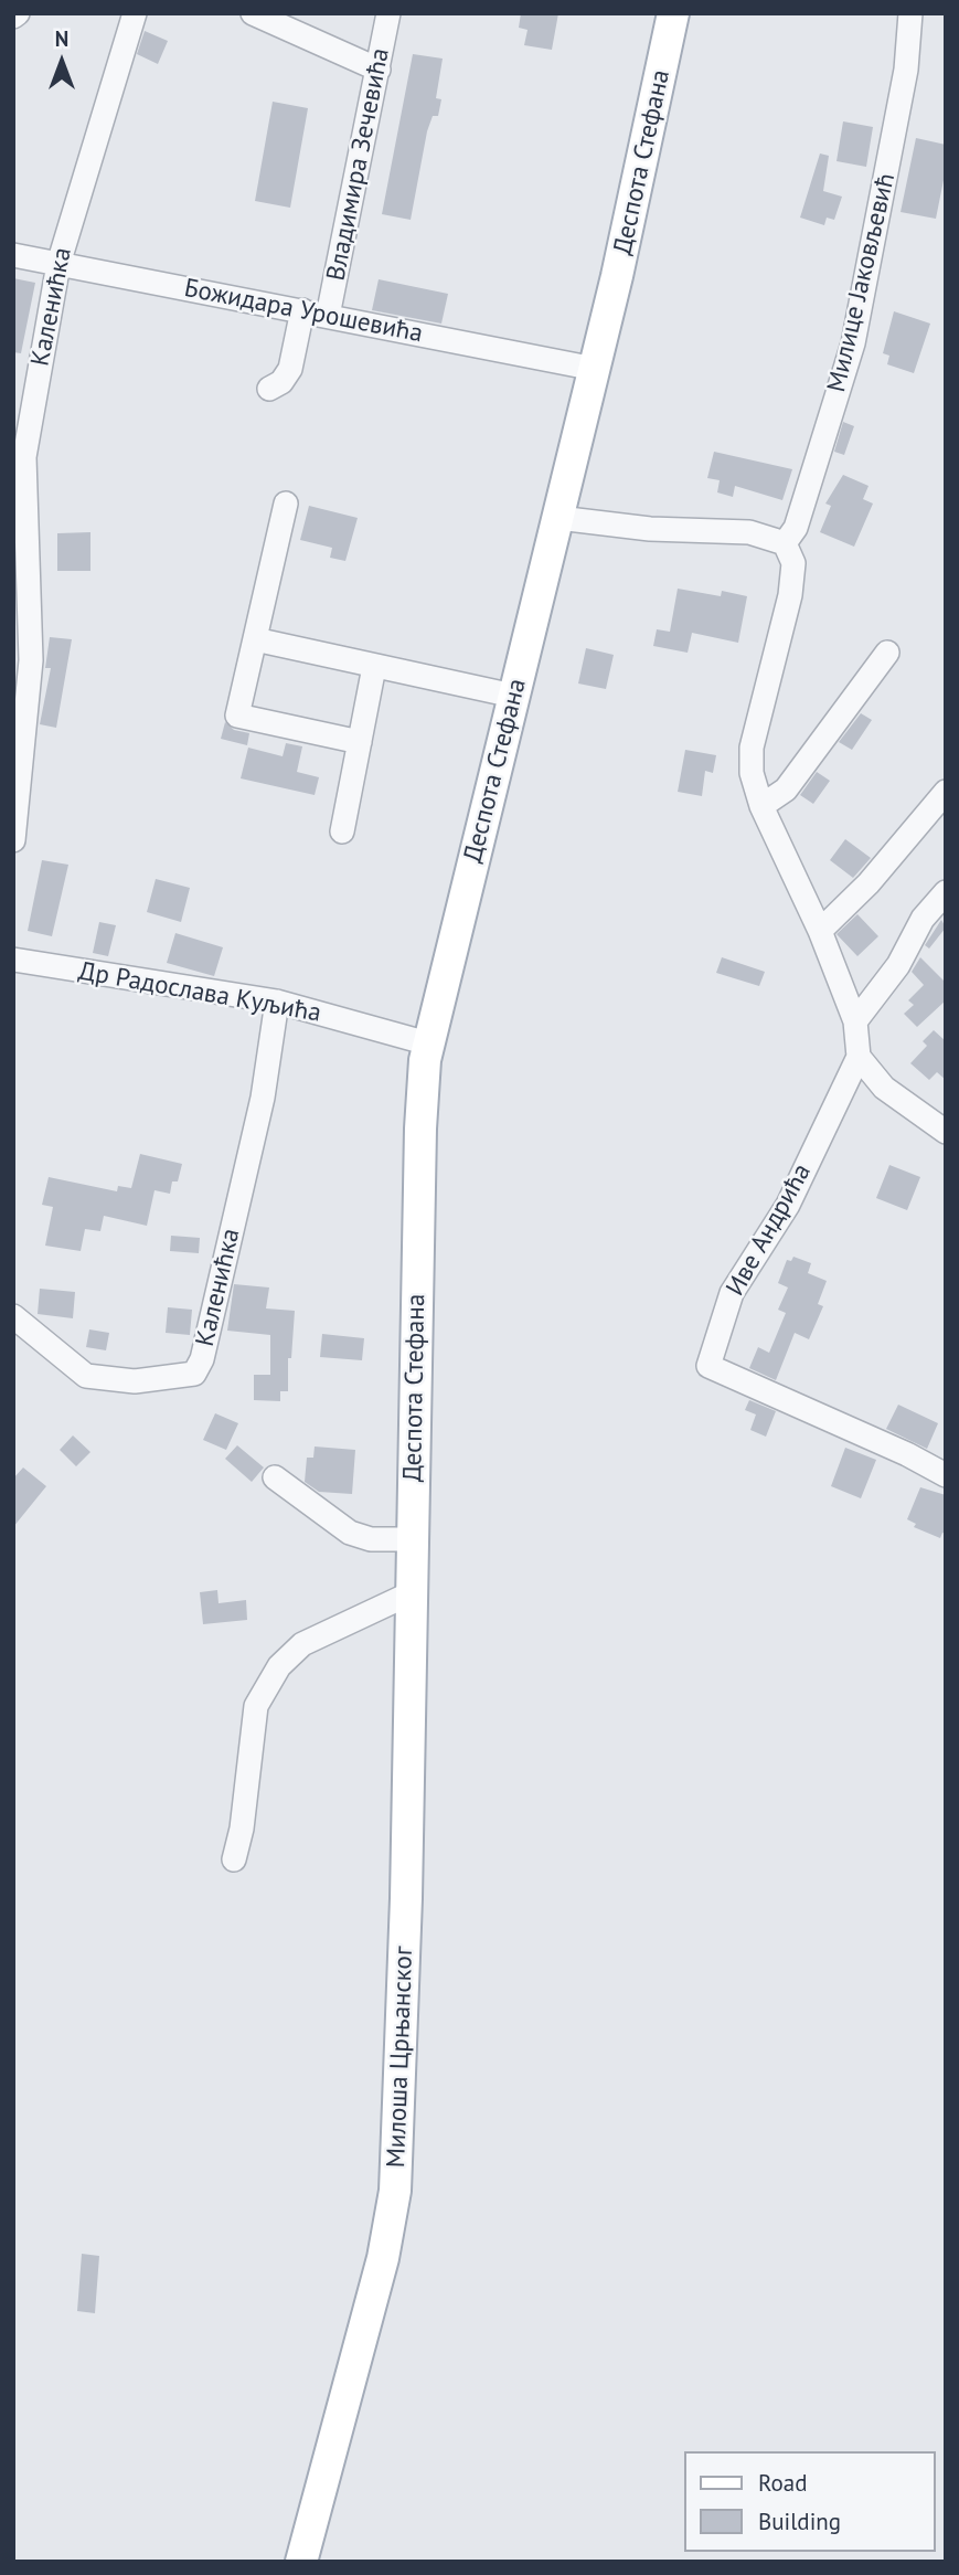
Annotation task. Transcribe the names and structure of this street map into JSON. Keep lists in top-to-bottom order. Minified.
{"streets":{"main road":["Деспота Стефана","Милоша Црњанског"],"street":["Владимира Зечевића","Милице Јаковљевић","Каленићка","Божидара Урошевића","Др Радослава Куљића","Иве Андрића"]},"crossings":[["Деспота Стефана","Божидара Урошевића"],["Деспота Стефана","Др Радослава Куљића"],["Деспота Стефана","Милоша Црњанског"],["Владимира Зечевића","Божидара Урошевића"],["Каленићка","Божидара Урошевића"],["Каленићка","Др Радослава Куљића"]],"legend":["Road","Building"],"north":"top"}
